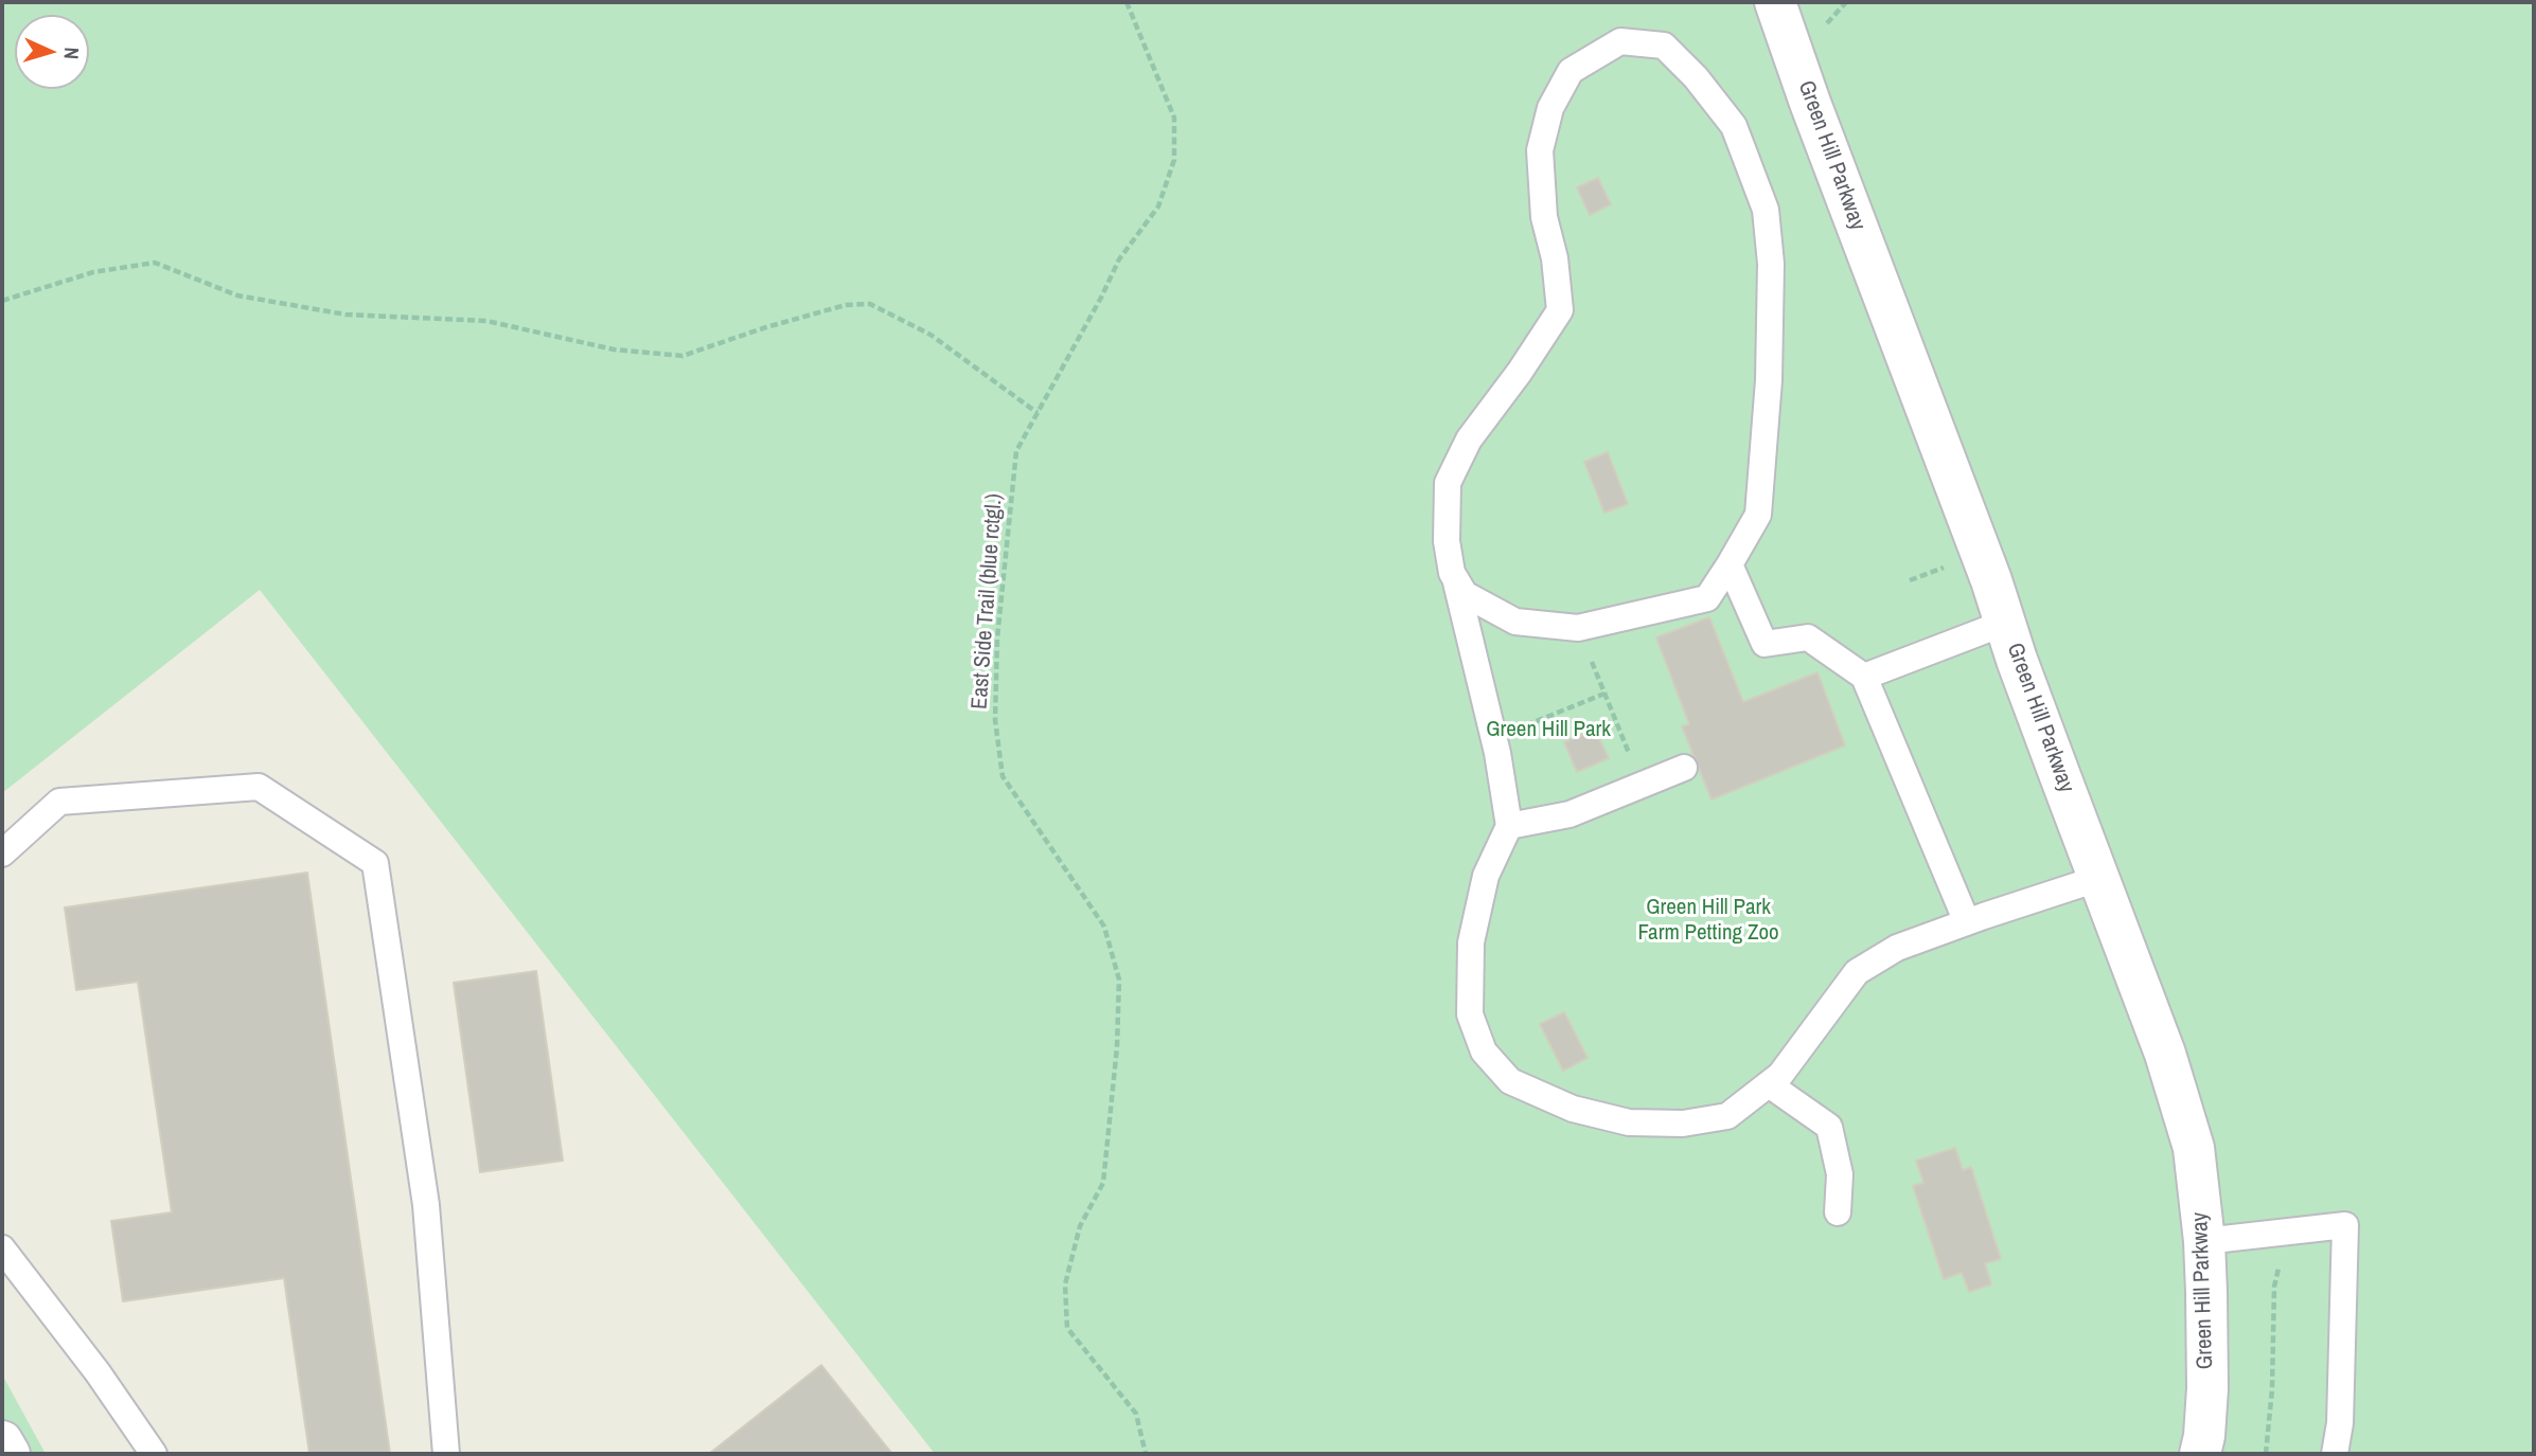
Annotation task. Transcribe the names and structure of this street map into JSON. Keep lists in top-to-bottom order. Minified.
{"streets":{"street":["Green Hill Parkway"],"path":["East Side Trail (blue rctgl.)"]},"parks":["Green Hill Park","Green Hill Park Farm Petting Zoo"],"north":"right"}
